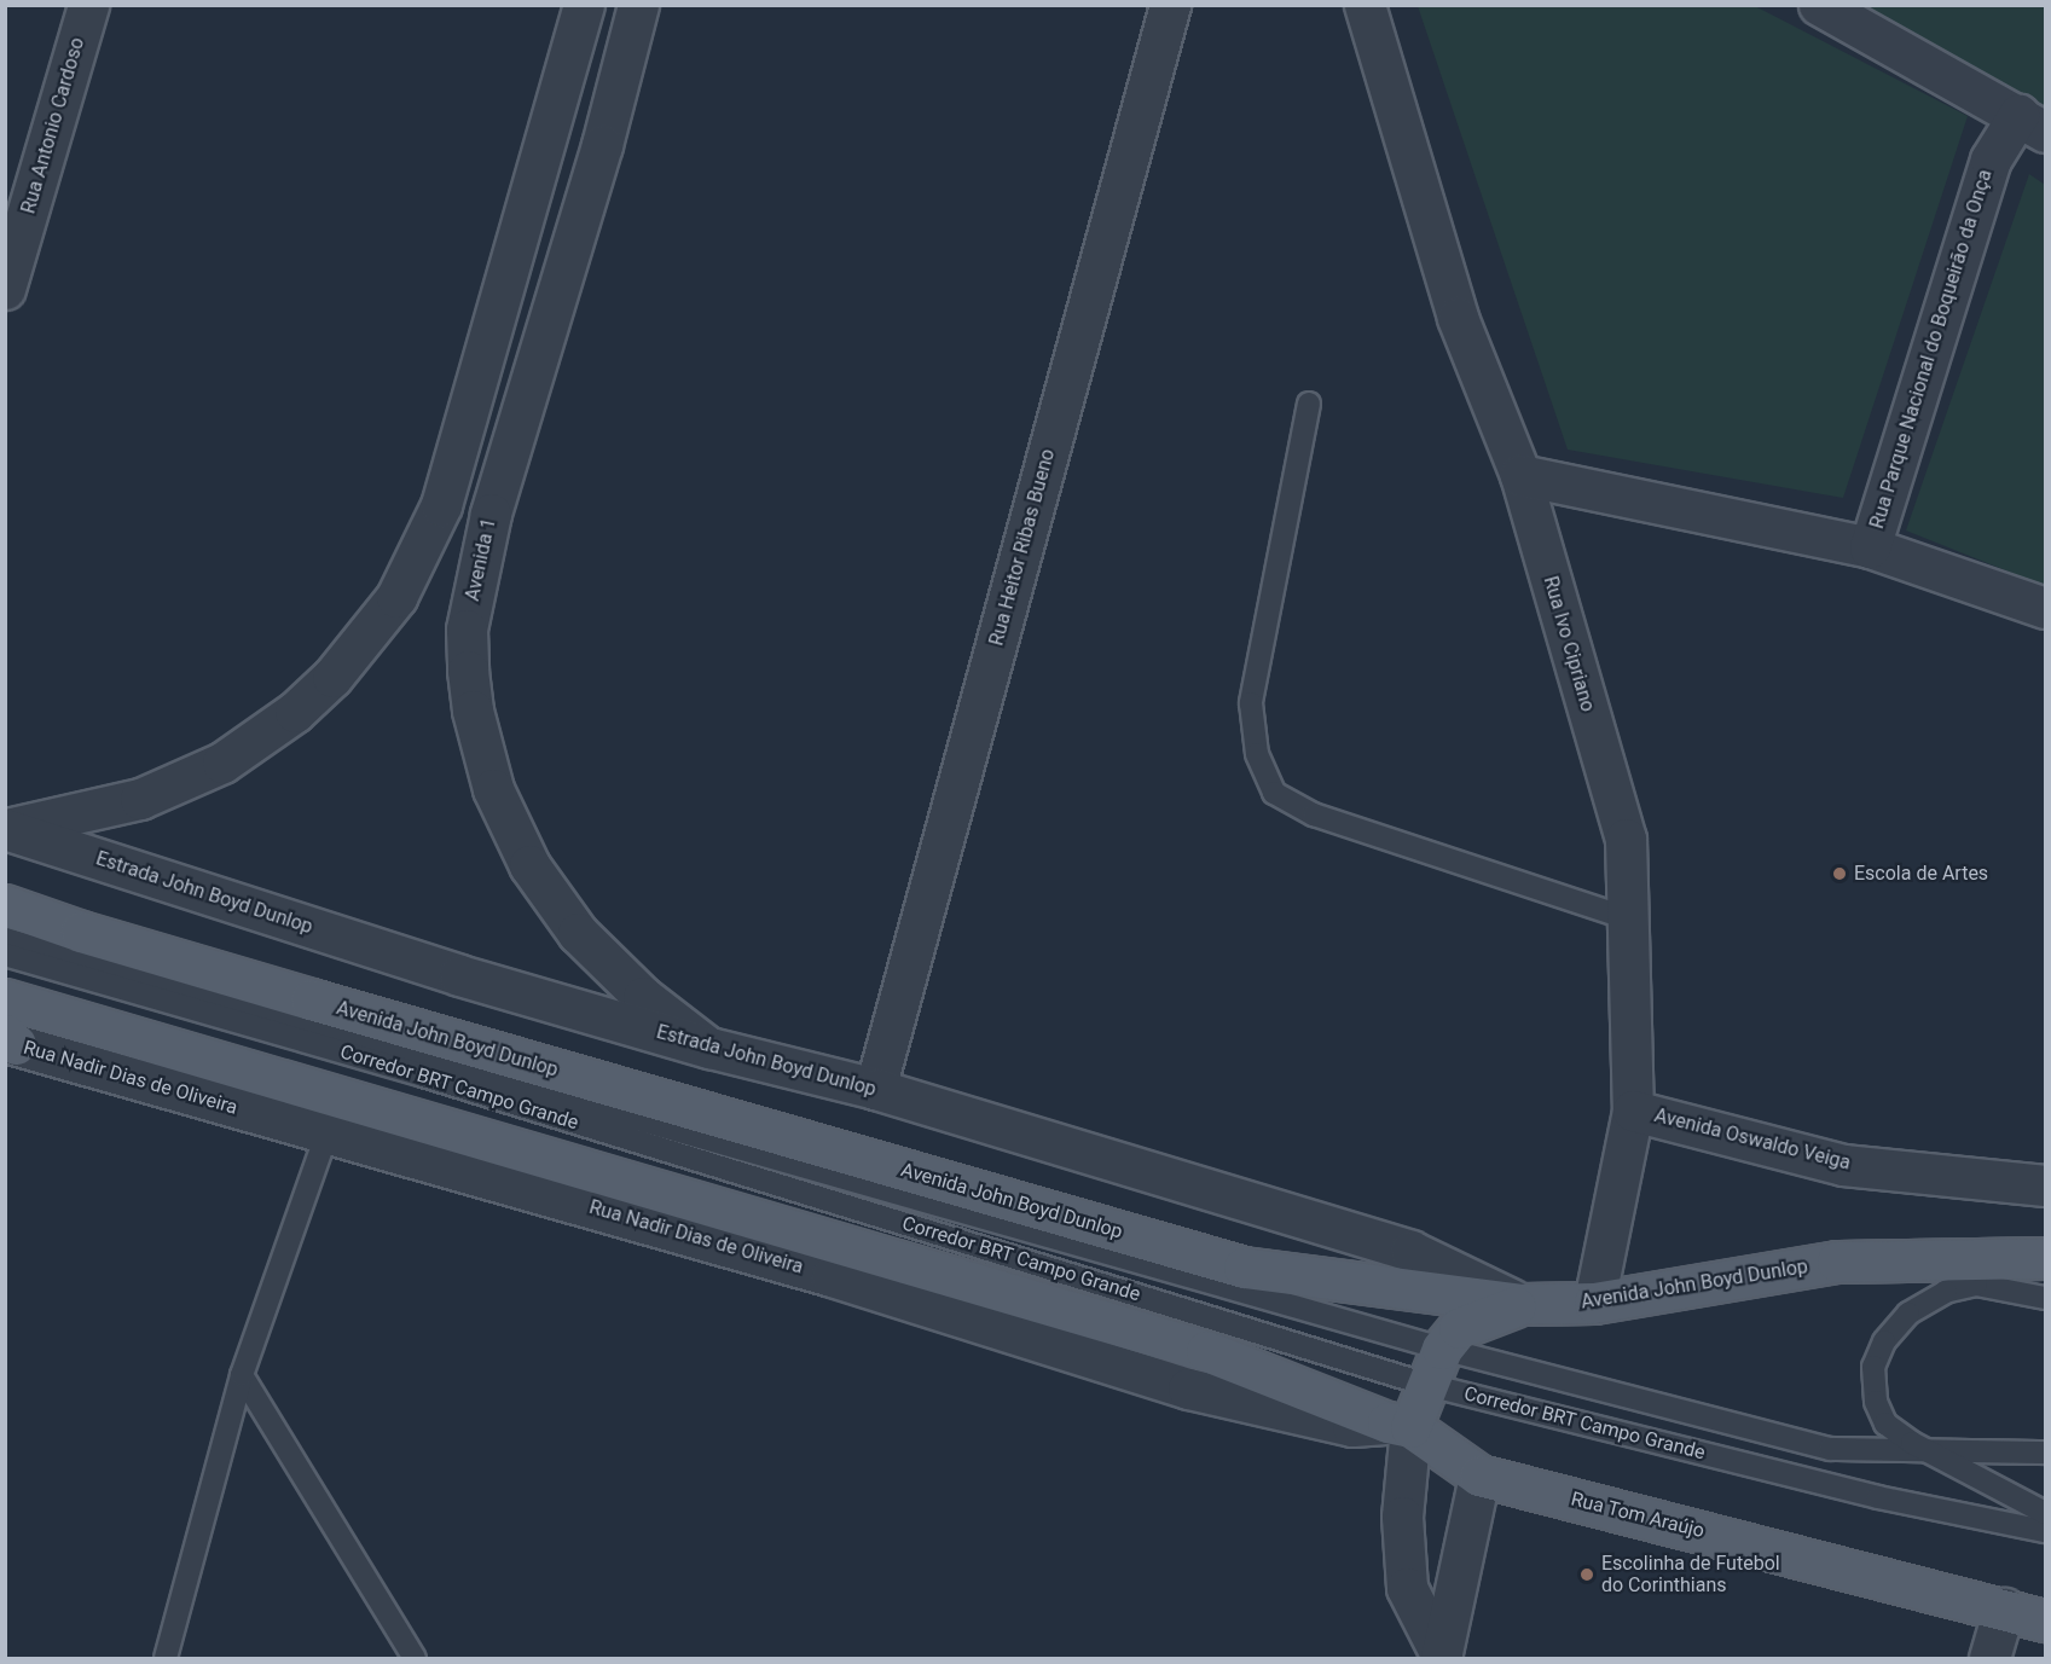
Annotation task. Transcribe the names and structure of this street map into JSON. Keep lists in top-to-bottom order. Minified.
{"streets":{"main road":["Avenida John Boyd Dunlop","Rua Tom Araújo"],"street":["Rua Antonio Cardoso","Rua Parque Nacional do Boqueirão da Onça","Rua Heitor Ribas Bueno","Avenida 1","Rua Ivo Cipriano","Estrada John Boyd Dunlop","Rua Nadir Dias de Oliveira","Avenida Oswaldo Veiga"],"lane":["Corredor BRT Campo Grande"]},"crossings":[["Rua Heitor Ribas Bueno","Estrada John Boyd Dunlop"],["Avenida 1","Estrada John Boyd Dunlop"],["Rua Ivo Cipriano","Avenida John Boyd Dunlop"],["Rua Ivo Cipriano","Avenida Oswaldo Veiga"],["Estrada John Boyd Dunlop","Avenida John Boyd Dunlop"],["Rua Nadir Dias de Oliveira","Rua Tom Araújo"]],"places":["Escola de Artes","Escolinha de Futebol do Corinthians"]}
